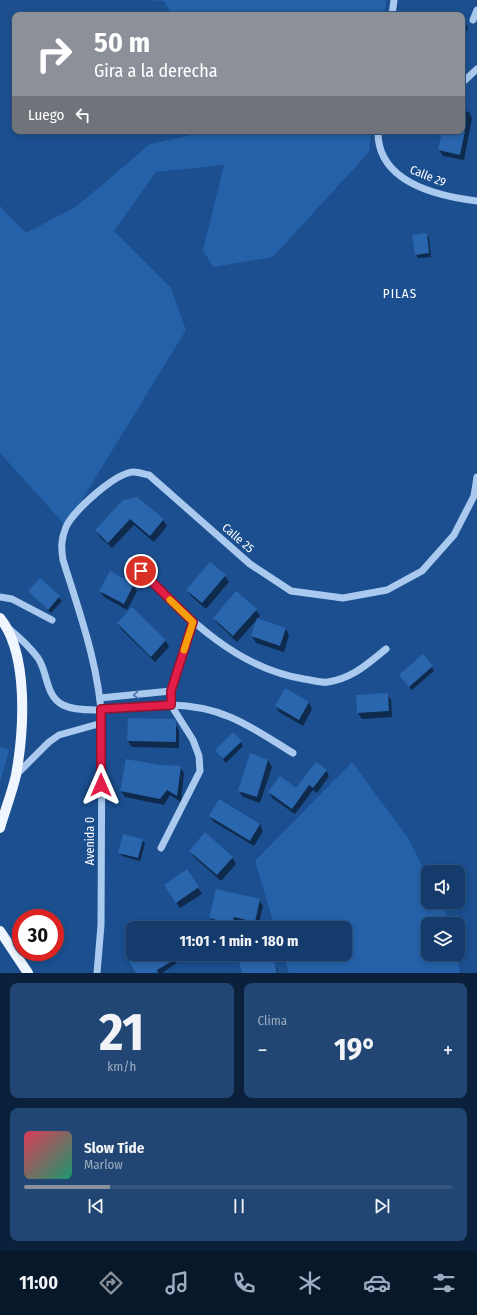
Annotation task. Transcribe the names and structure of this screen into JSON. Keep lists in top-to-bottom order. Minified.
{"streets":{"street":["Calle 29","Calle 25","Avenida 0"]},"crossings":[["Calle 25","Avenida 0"]],"districts":["PILAS"],"page":{"turn":["50 m","Gira a la derecha"],"then":"Luego","limit":"30","trip":"11:01 · 1 min · 180 m","tile":[["21","km/h"],"Clima"],"heat":["−","19°","+"],"song":["Slow Tide","Marlow"],"tabs":"11:00"}}
